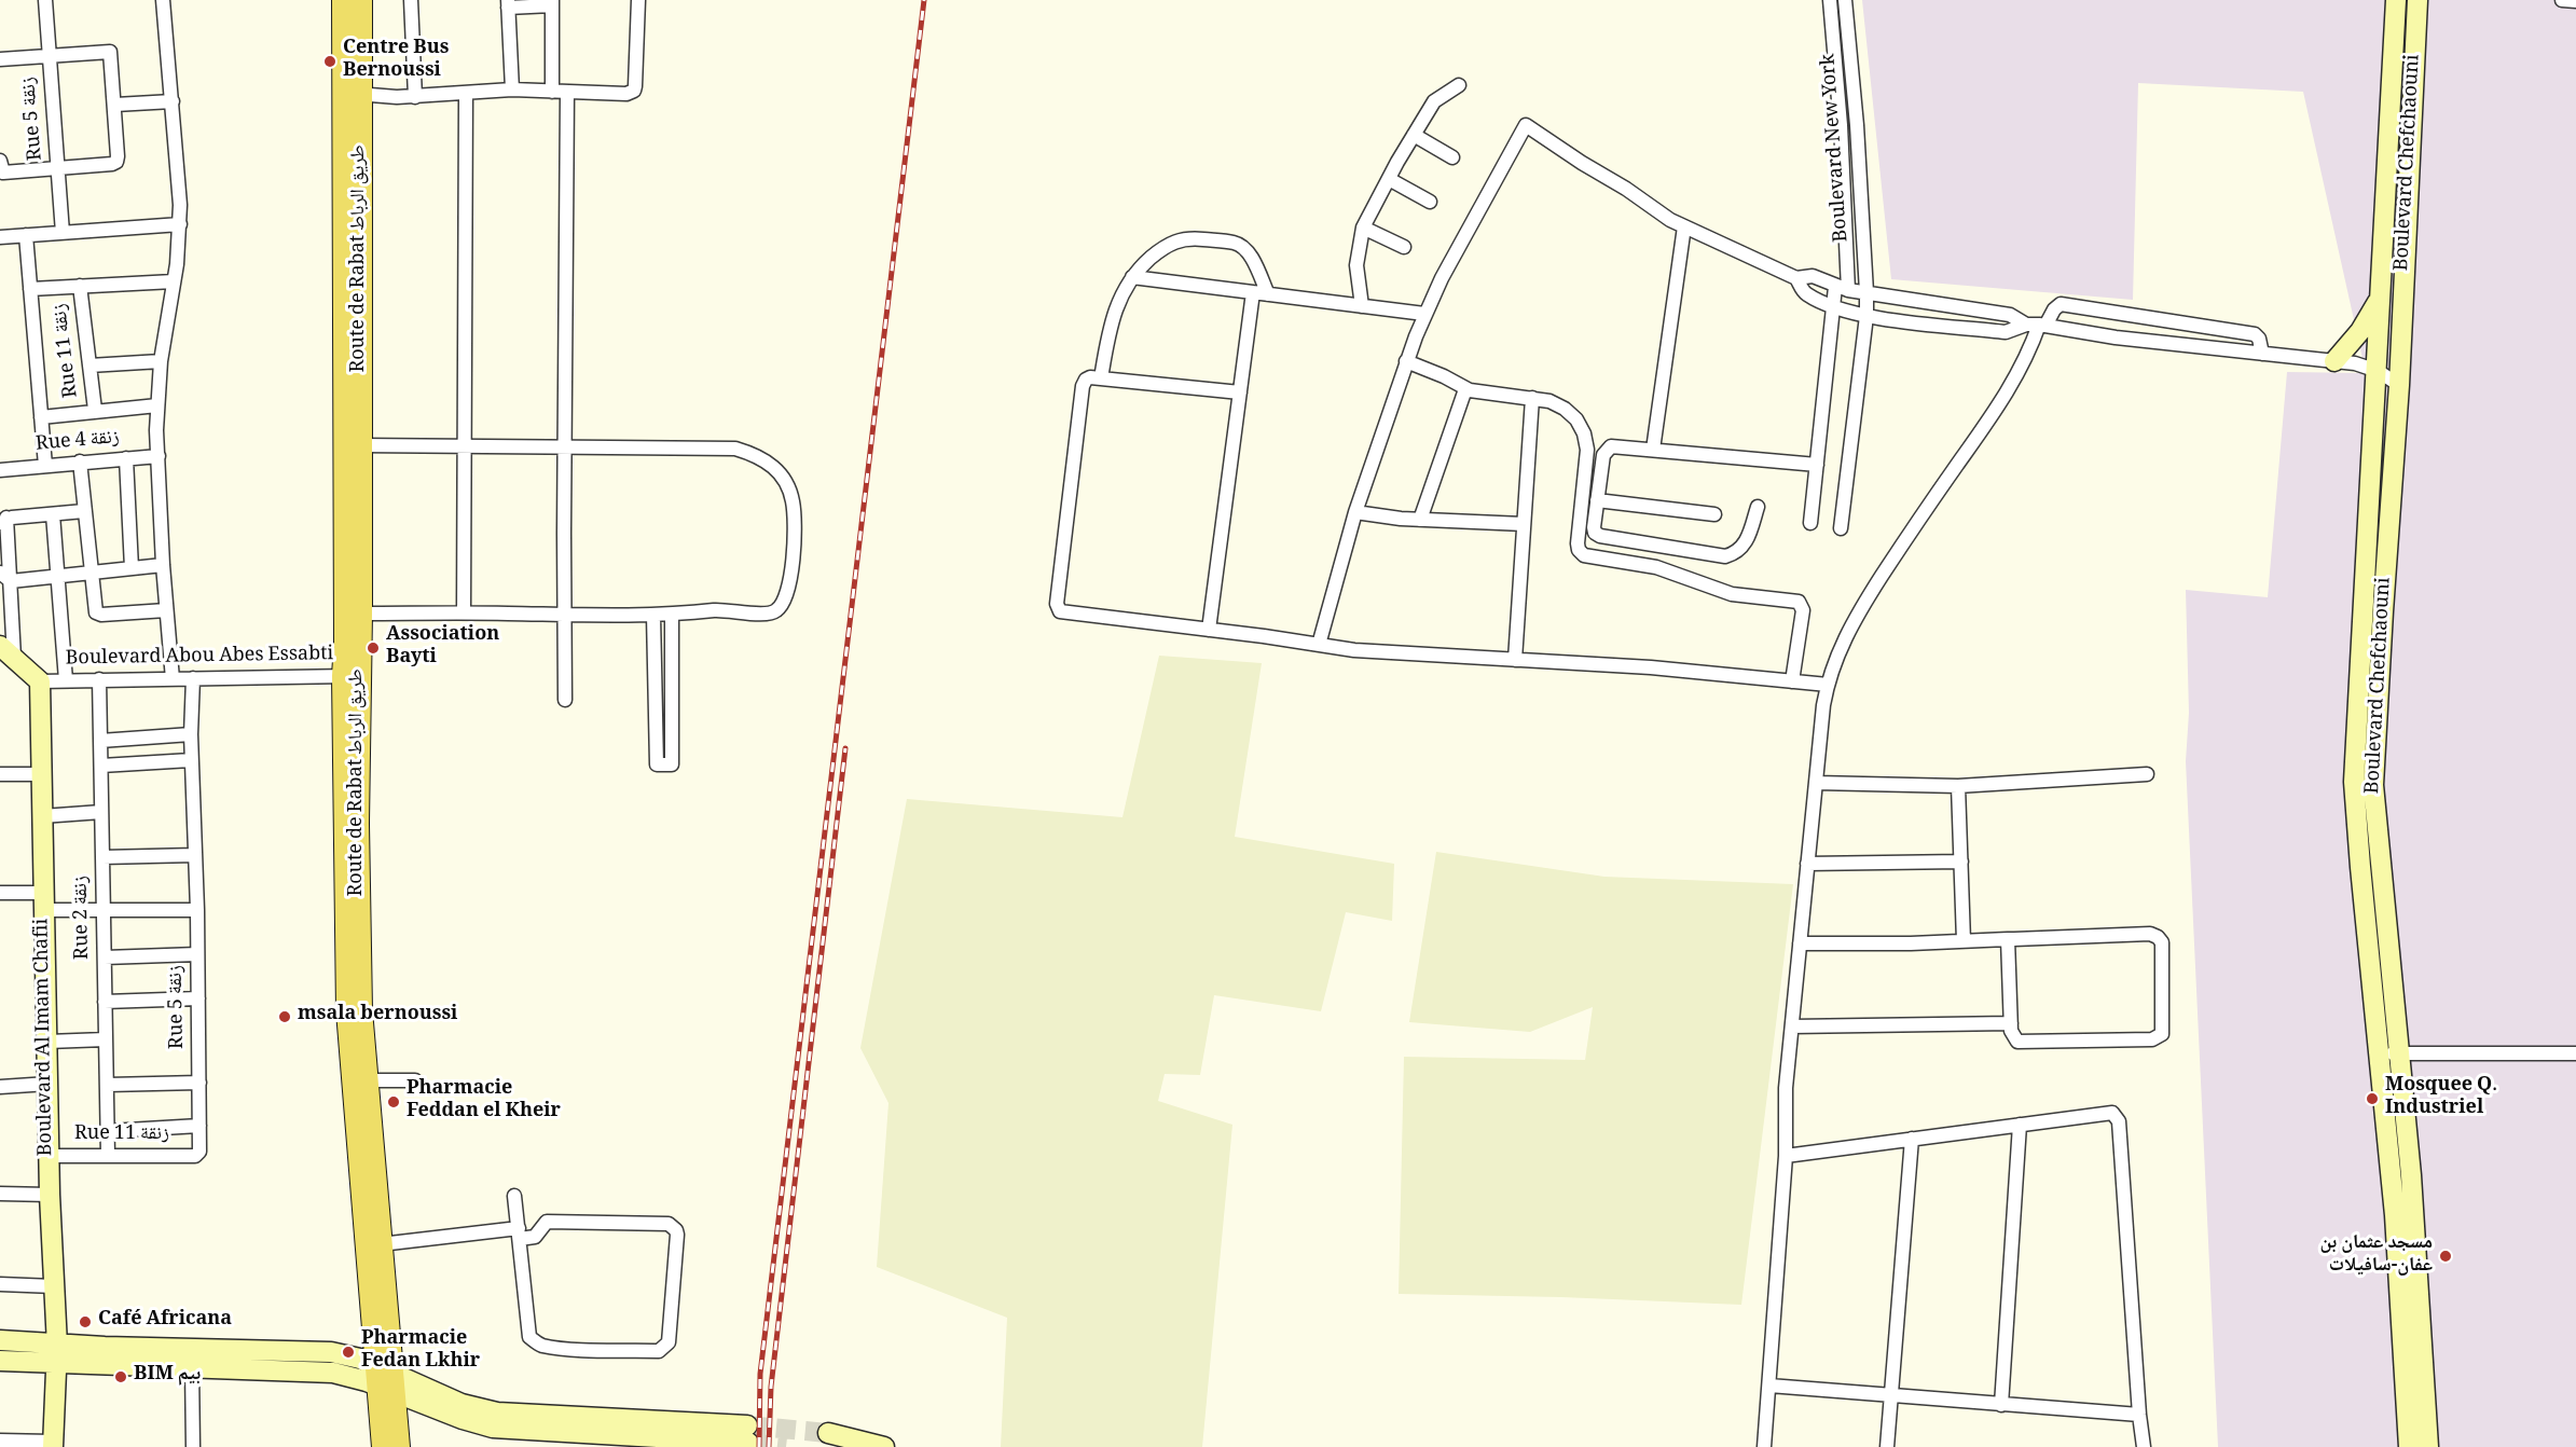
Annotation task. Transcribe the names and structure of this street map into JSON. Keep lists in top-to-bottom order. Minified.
{"streets":{"main road":["Route de Rabat طريق الرباط"],"street":["Rue 5 زنقة","Boulevard New York","Boulevard Chefchaouni","Rue 11 زنقة","Rue 4 زنقة","Boulevard Abou Abes Essabti","Rue 2 زنقة","Boulevard Al Imam Chafii"]},"crossings":[["Rue 5 زنقة","Rue 11 زنقة"],["Rue 5 زنقة","Boulevard Abou Abes Essabti"],["Route de Rabat طريق الرباط","Boulevard Abou Abes Essabti"],["Rue 11 زنقة","Rue 2 زنقة"],["Rue 11 زنقة","Boulevard Al Imam Chafii"],["Boulevard Abou Abes Essabti","Rue 2 زنقة"],["Boulevard Abou Abes Essabti","Boulevard Al Imam Chafii"]],"places":["Centre Bus Bernoussi","Association Bayti","msala bernoussi","Mosquee Q. Industriel","Pharmacie Feddan el Kheir","مسجد عثمان بن عفان-سافيلات","Café Africana","Pharmacie Fedan Lkhir","BIM بيم"]}
